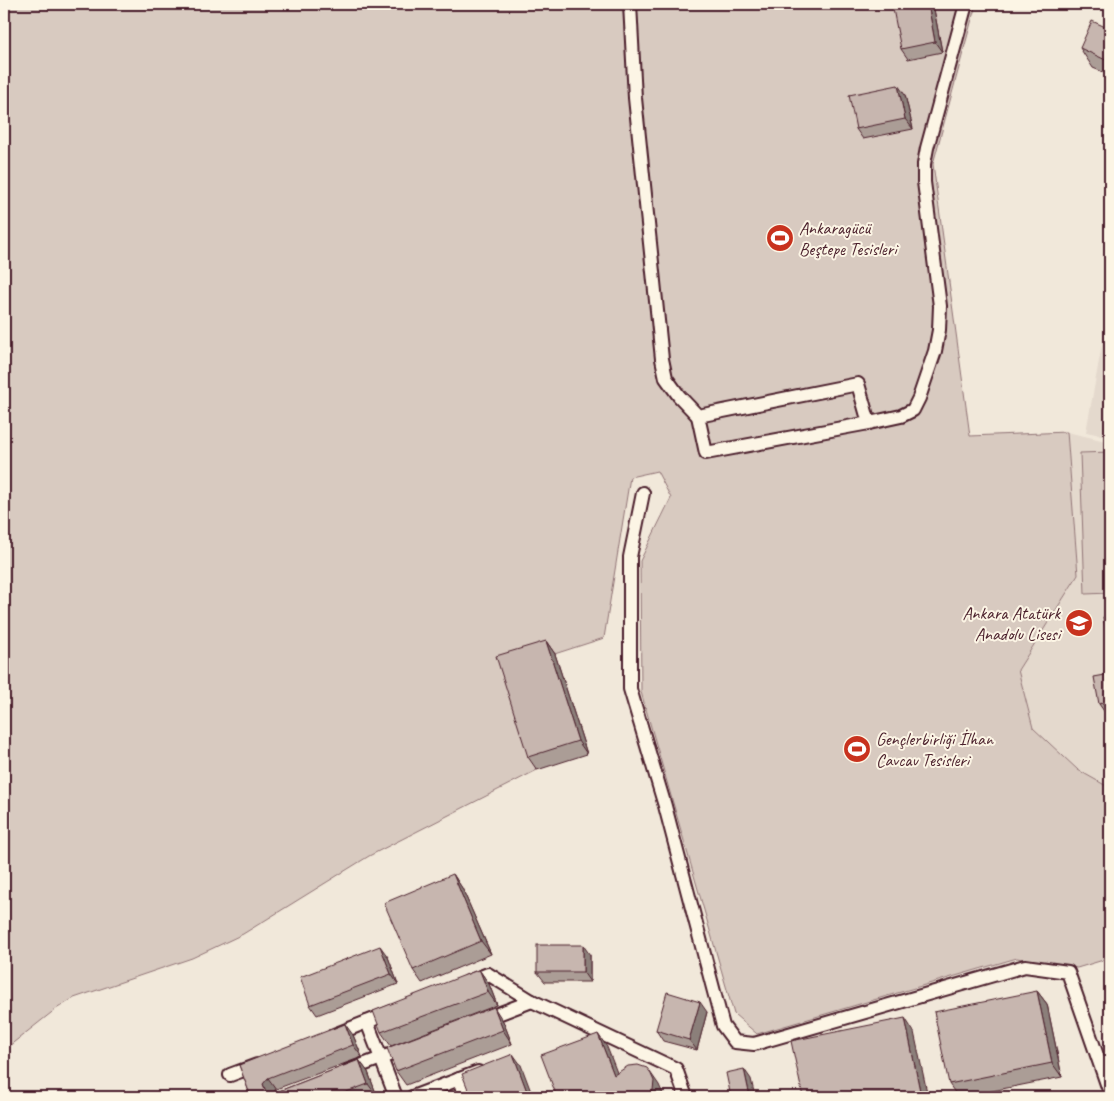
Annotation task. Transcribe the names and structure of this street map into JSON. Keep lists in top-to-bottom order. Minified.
{"places":{"sports":["Ankaragücü Beştepe Tesisleri","Gençlerbirliği İlhan Cavcav Tesisleri"],"school or university":["Ankara Atatürk Anadolu Lisesi"]}}
